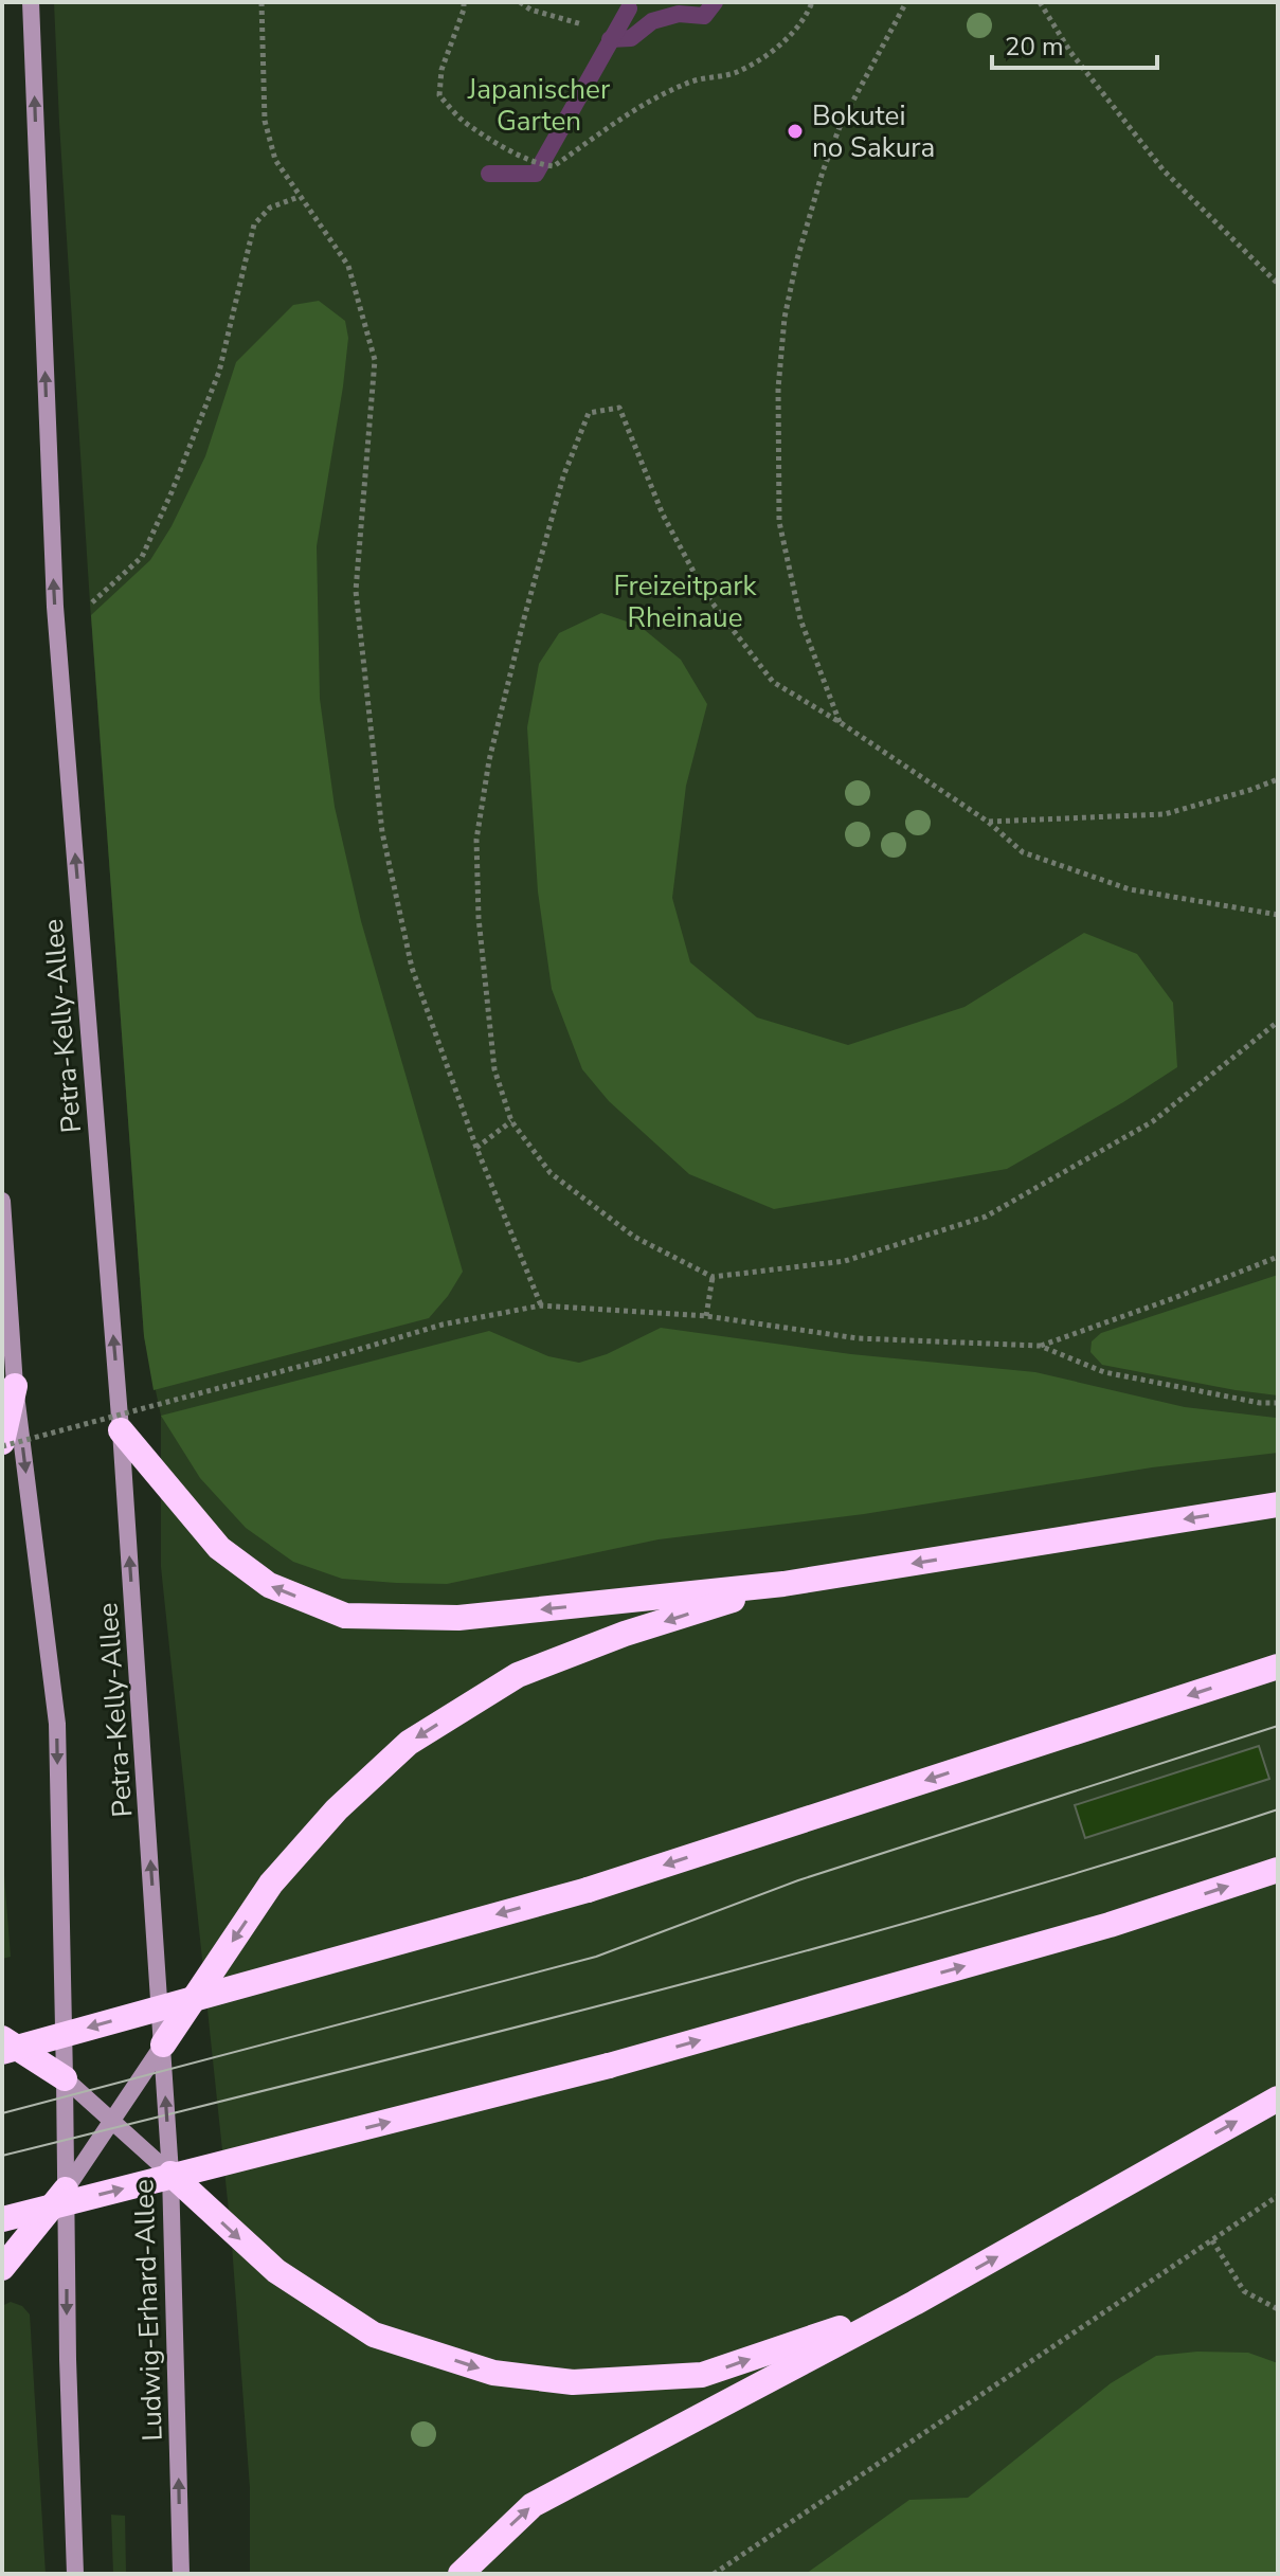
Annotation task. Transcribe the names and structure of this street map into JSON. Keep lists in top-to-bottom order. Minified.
{"streets":{"main road":["Petra-Kelly-Allee","Ludwig-Erhard-Allee"]},"crossings":[["Petra-Kelly-Allee","Ludwig-Erhard-Allee"]],"parks":["Japanischer Garten","Freizeitpark Rheinaue"],"places":["Bokutei no Sakura"],"scale_bar":"20 m"}
